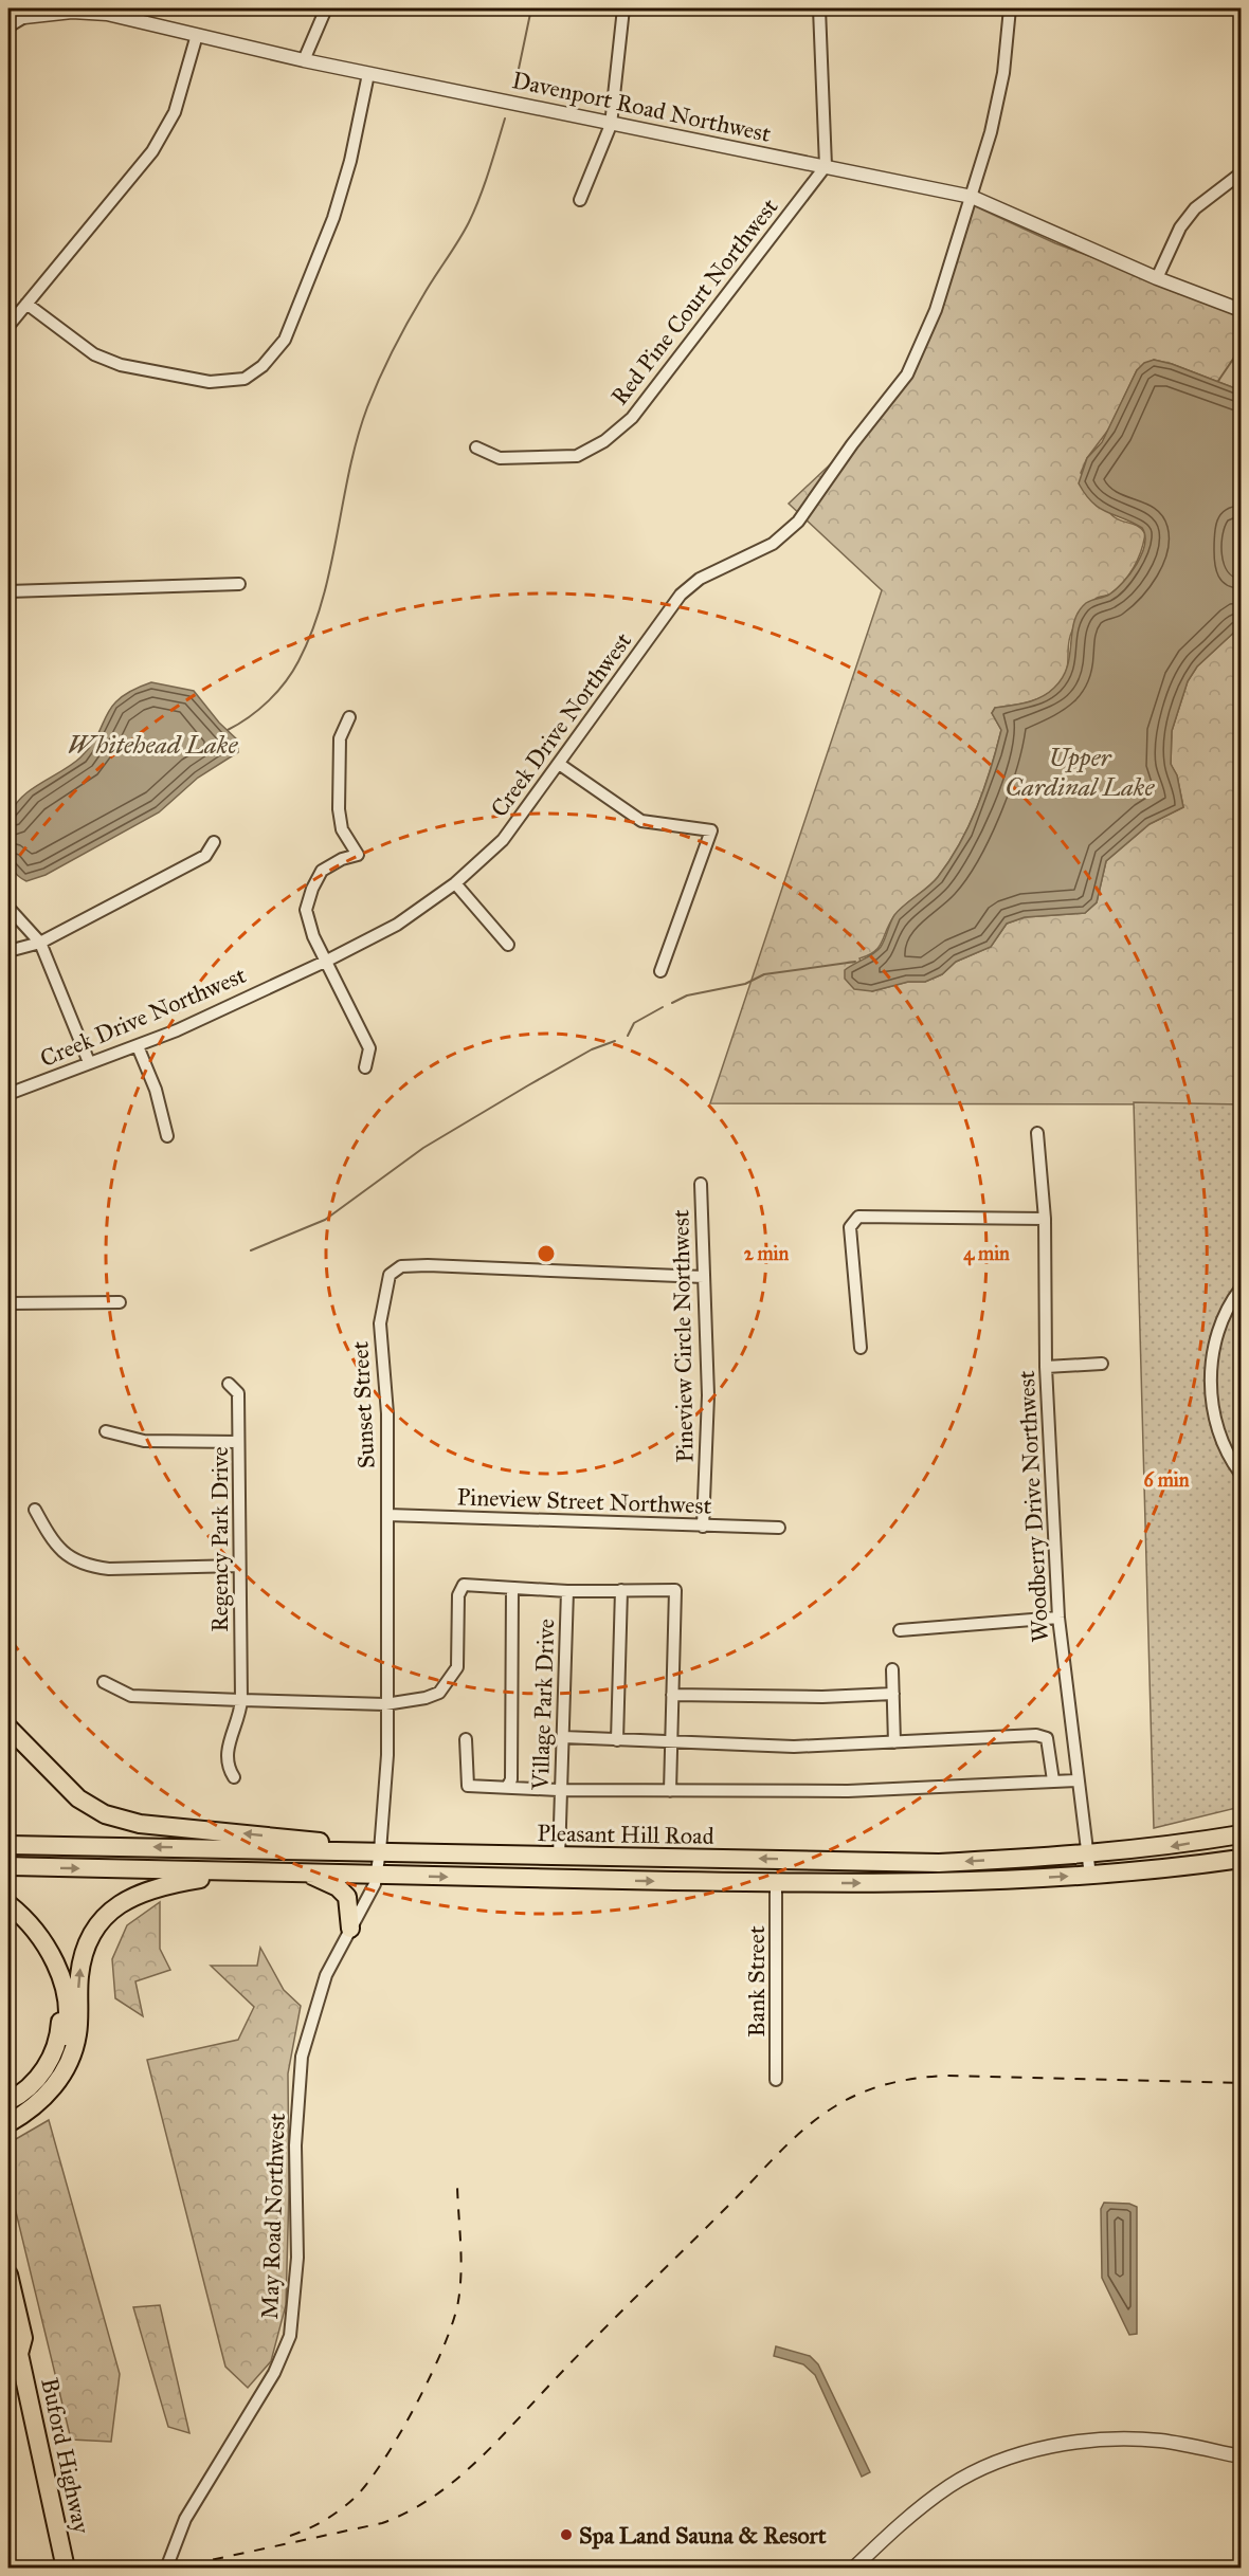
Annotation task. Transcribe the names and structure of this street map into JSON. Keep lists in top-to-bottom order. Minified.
{"streets":{"main road":["Pleasant Hill Road","Buford Highway"],"street":["Davenport Road Northwest","Red Pine Court Northwest","Creek Drive Northwest","Pineview Circle Northwest","Sunset Street","Pineview Street Northwest","Woodberry Drive Northwest","Regency Park Drive","Village Park Drive","Bank Street","May Road Northwest"]},"crossings":[["Davenport Road Northwest","Red Pine Court Northwest"],["Davenport Road Northwest","Creek Drive Northwest"],["Pineview Circle Northwest","Sunset Street"],["Pineview Circle Northwest","Pineview Street Northwest"],["Sunset Street","Pineview Street Northwest"],["Sunset Street","Pleasant Hill Road"],["Sunset Street","May Road Northwest"],["Woodberry Drive Northwest","Pleasant Hill Road"],["Village Park Drive","Pleasant Hill Road"],["Pleasant Hill Road","Bank Street"],["Pleasant Hill Road","May Road Northwest"]],"water":["Whitehead Lake","Upper Cardinal Lake"],"places":["Spa Land Sauna & Resort"],"rings":["2 min","4 min","6 min"]}
